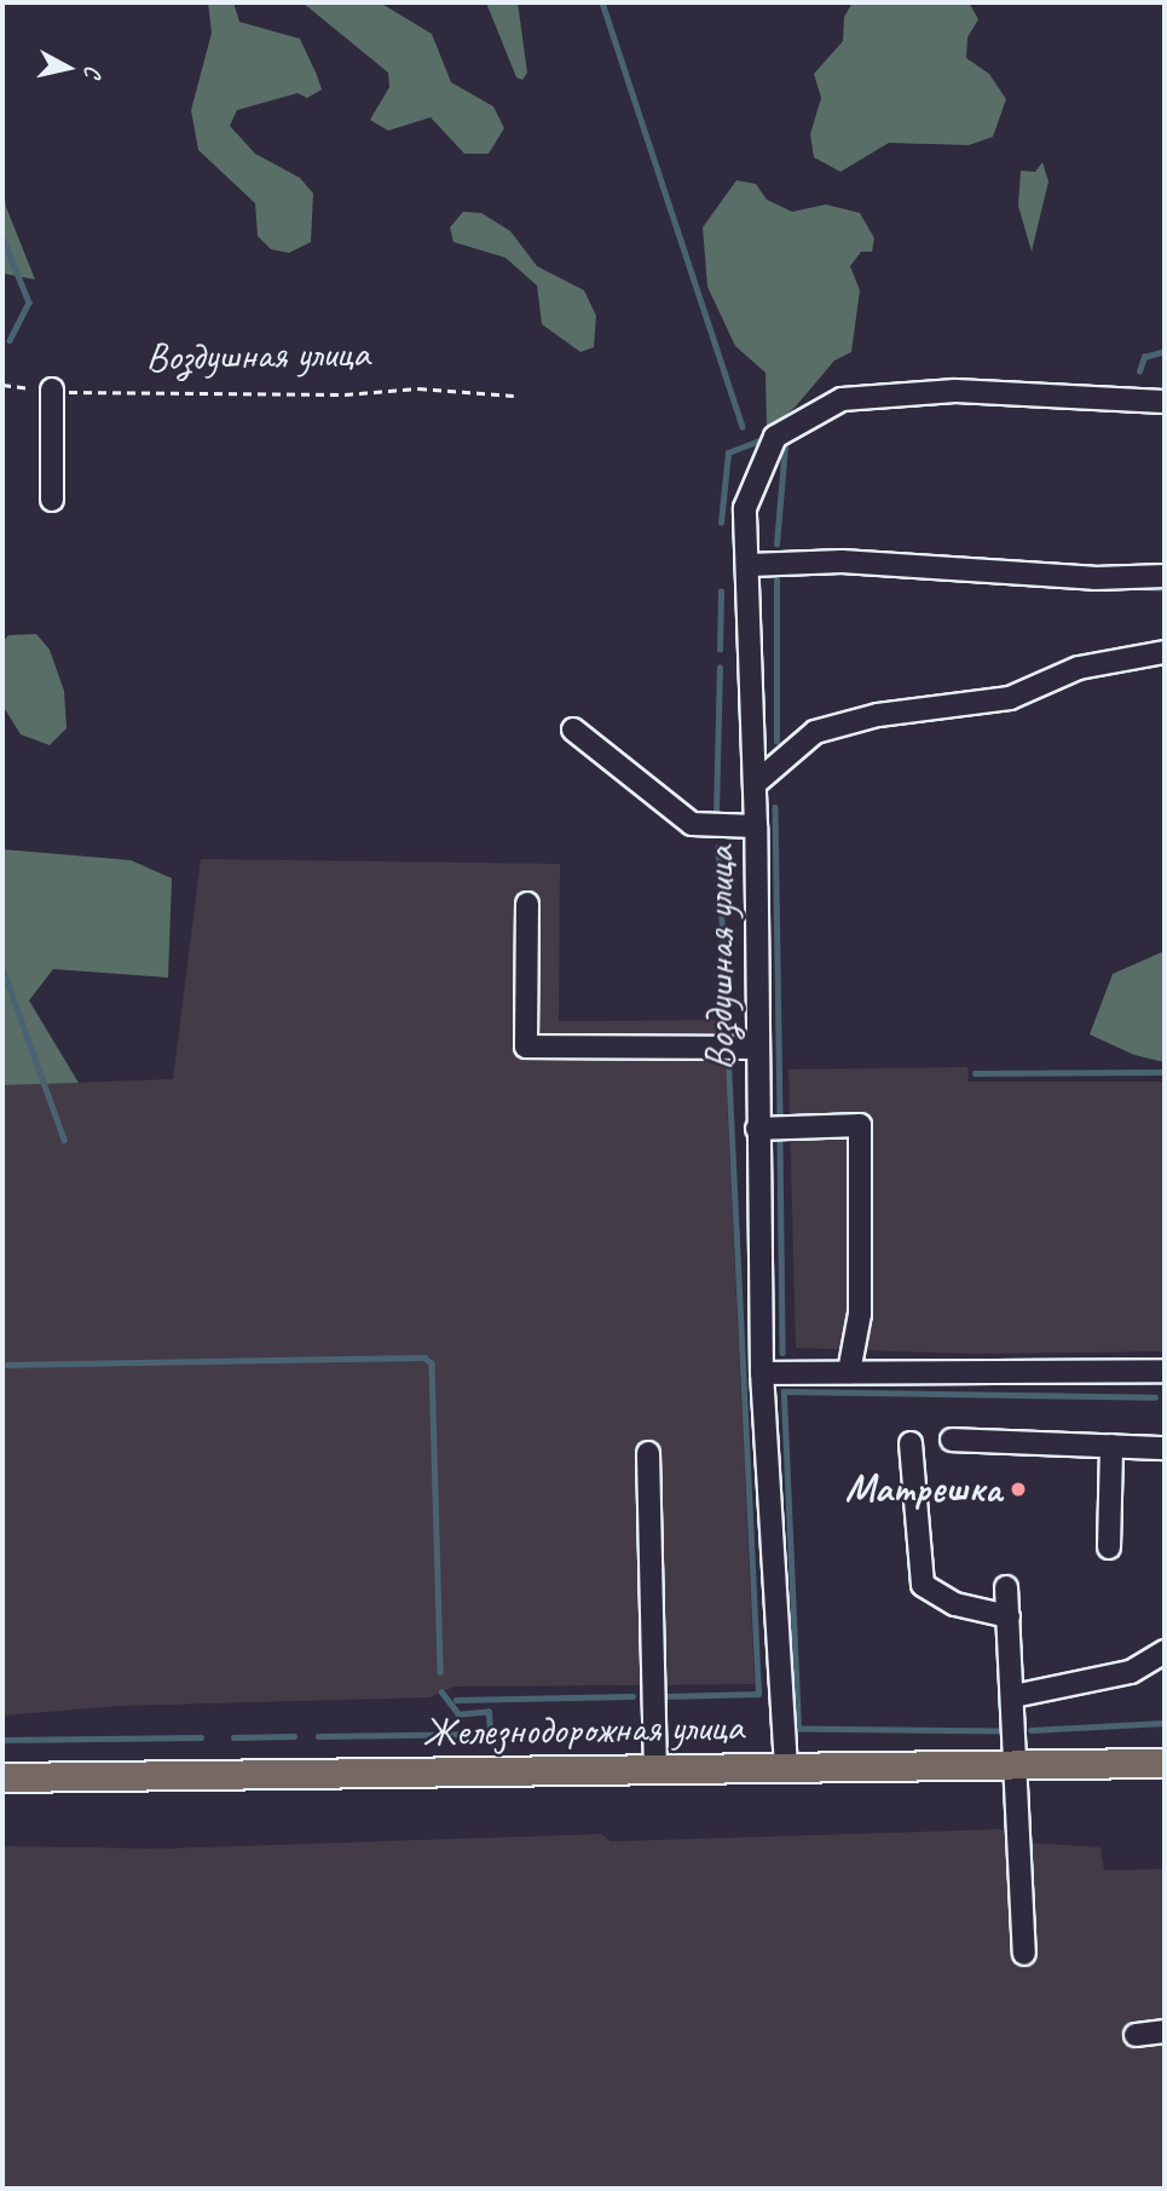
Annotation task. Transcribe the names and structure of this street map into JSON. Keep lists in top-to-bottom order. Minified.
{"streets":{"main road":["Железнодорожная улица"],"street":["Воздушная улица"]},"crossings":[["Воздушная улица","Железнодорожная улица"]],"places":["Матрешка"],"north":"right"}
